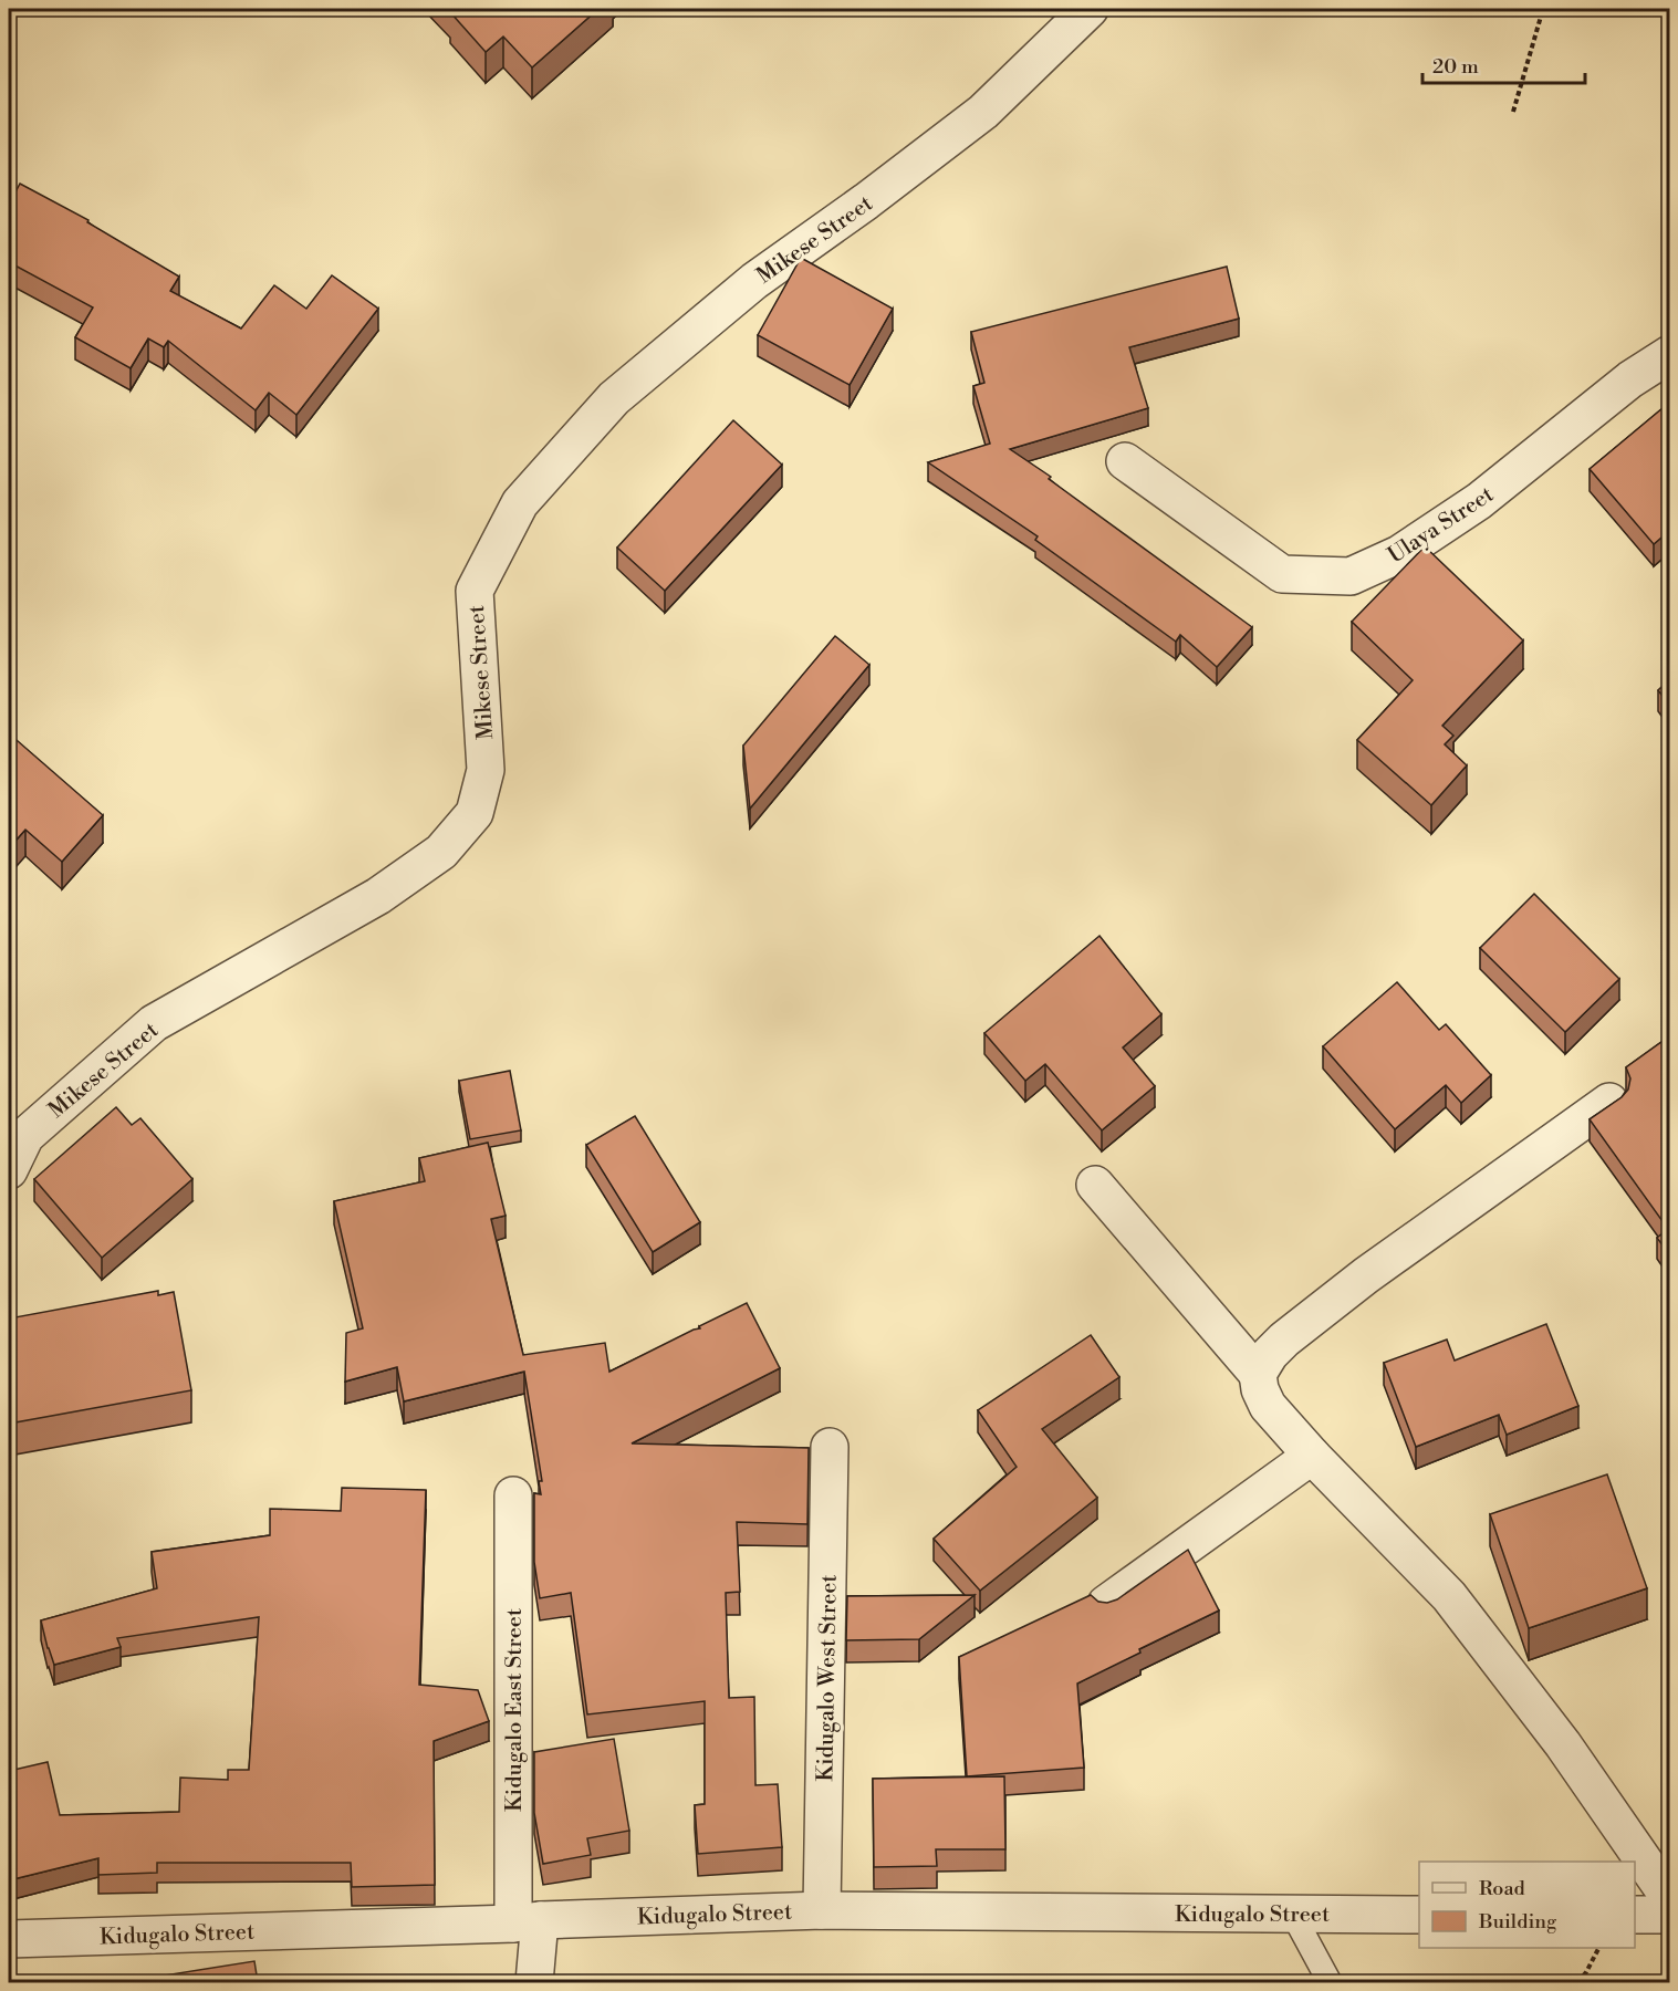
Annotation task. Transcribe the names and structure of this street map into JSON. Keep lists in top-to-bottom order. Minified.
{"streets":{"street":["Mikese Street","Ulaya Street","Kidugalo West Street","Kidugalo East Street","Kidugalo Street"]},"crossings":[["Kidugalo West Street","Kidugalo Street"],["Kidugalo East Street","Kidugalo Street"]],"legend":["Road","Building"],"scale_bar":"20 m"}
